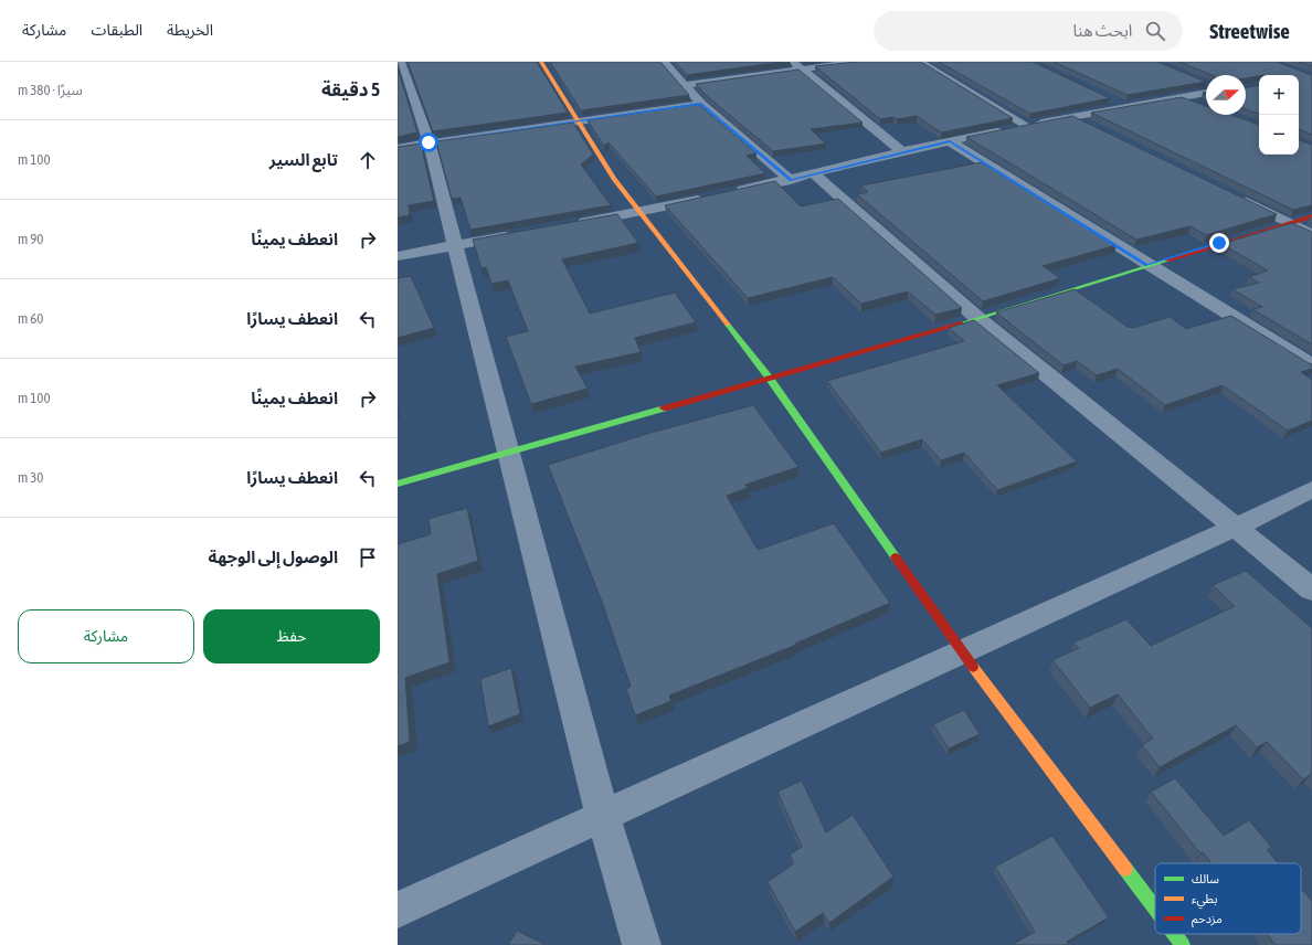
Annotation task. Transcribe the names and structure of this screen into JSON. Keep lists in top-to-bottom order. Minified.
{"legend":["سالك","بطيء","مزدحم"],"north":"right","page":{"header":"Streetwise","search":"ابحث هنا","nav":["الخريطة","الطبقات","مشاركة"],"heading":["5 دقيقة","سيرًا · 380 m"],"map_buttons":["+","−"],"list":[["تابع السير","100 m"],["انعطف يمينًا","90 m"],["انعطف يسارًا","60 m"],["انعطف يمينًا","100 m"],["انعطف يسارًا","30 m"],"الوصول إلى الوجهة"],"buttons":["حفظ","مشاركة"]}}
